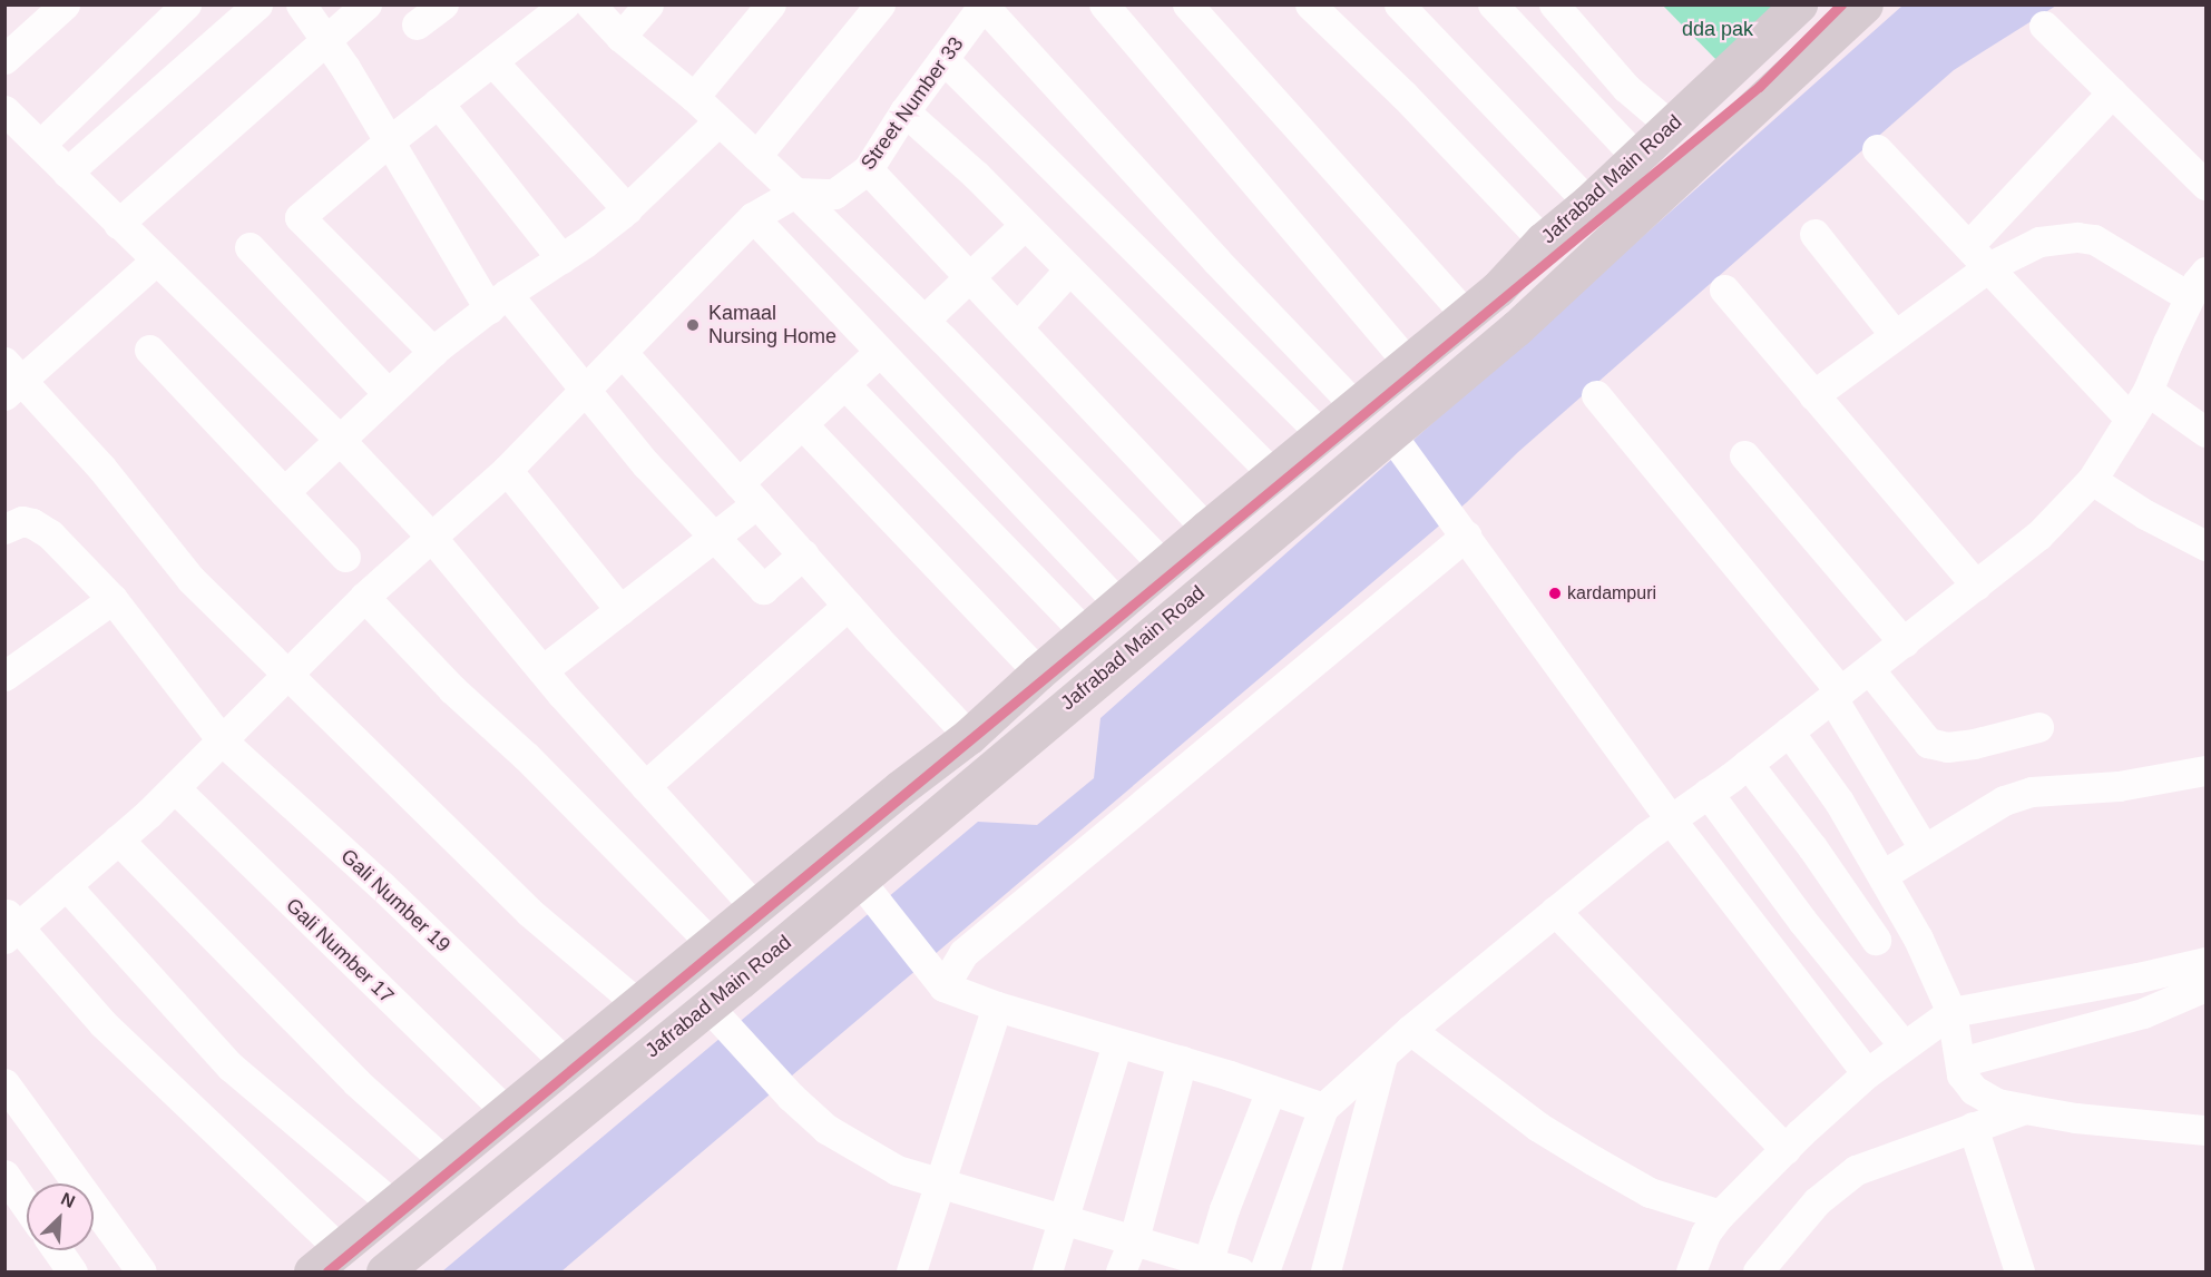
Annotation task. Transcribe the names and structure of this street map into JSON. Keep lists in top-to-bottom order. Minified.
{"streets":{"main road":["Jafrabad Main Road"],"street":["Street Number 33","Gali Number 19","Gali Number 17"]},"crossings":[["Jafrabad Main Road","Gali Number 19"],["Jafrabad Main Road","Gali Number 17"]],"parks":["dda pak"],"places":["Kamaal Nursing Home","kardampuri"],"north":"top right"}
